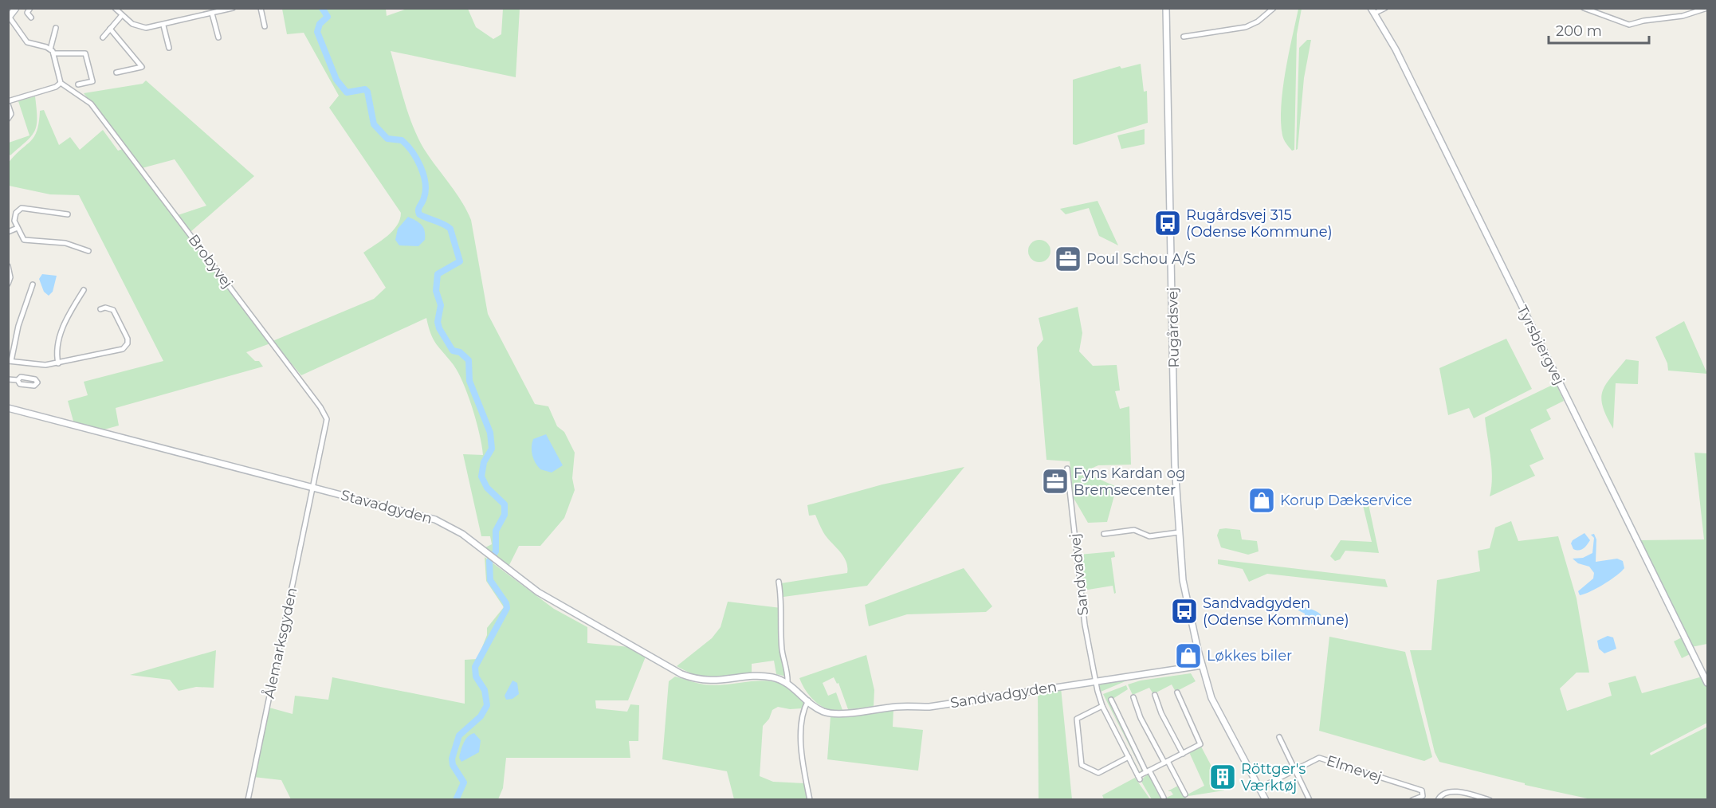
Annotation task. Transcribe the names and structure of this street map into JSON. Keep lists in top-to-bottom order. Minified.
{"streets":{"street":["Brobyvej","Rugårdsvej","Tyrsbjergvej","Stavadgyden","Sandvadvej","Ålemarksgyden","Sandvadgyden","Elmevej"]},"crossings":[["Brobyvej","Stavadgyden"],["Brobyvej","Ålemarksgyden"],["Rugårdsvej","Sandvadgyden"],["Rugårdsvej","Elmevej"],["Stavadgyden","Ålemarksgyden"],["Stavadgyden","Sandvadgyden"],["Sandvadvej","Sandvadgyden"]],"places":{"bus stop":["Rugårdsvej 315 (Odense Kommune)","Sandvadgyden (Odense Kommune)"],"office":["Poul Schou A/S","Fyns Kardan og Bremsecenter"],"shop":["Korup Dækservice","Løkkes biler"],"building":["Röttger's Værktøj"]},"scale_bar":"200 m"}
